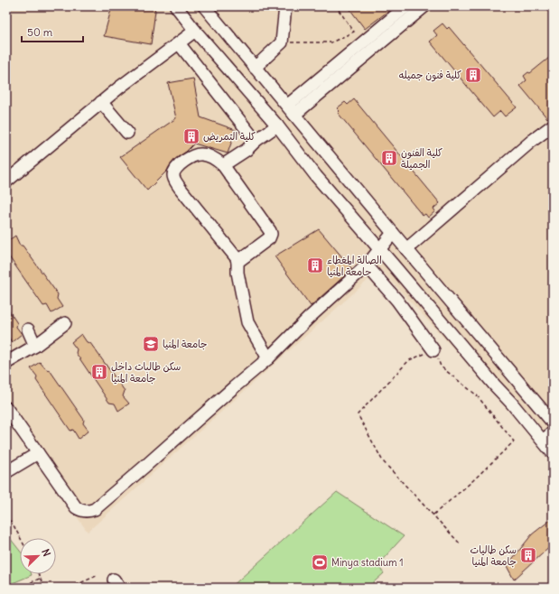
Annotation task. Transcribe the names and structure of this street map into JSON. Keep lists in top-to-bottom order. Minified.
{"places":{"building":["كلية فنون جميله","كلية التمريض","كلية الفنون الجميلة","الصالة المغطاء حامعة المنيا","سكن طالبات داخل جامعة المنيا","سكن طاليات جامعة المنيا"],"school or university":["جامعة المنيا"],"sports":["Minya stadium 1"]},"scale_bar":"50 m","north":"top right"}
